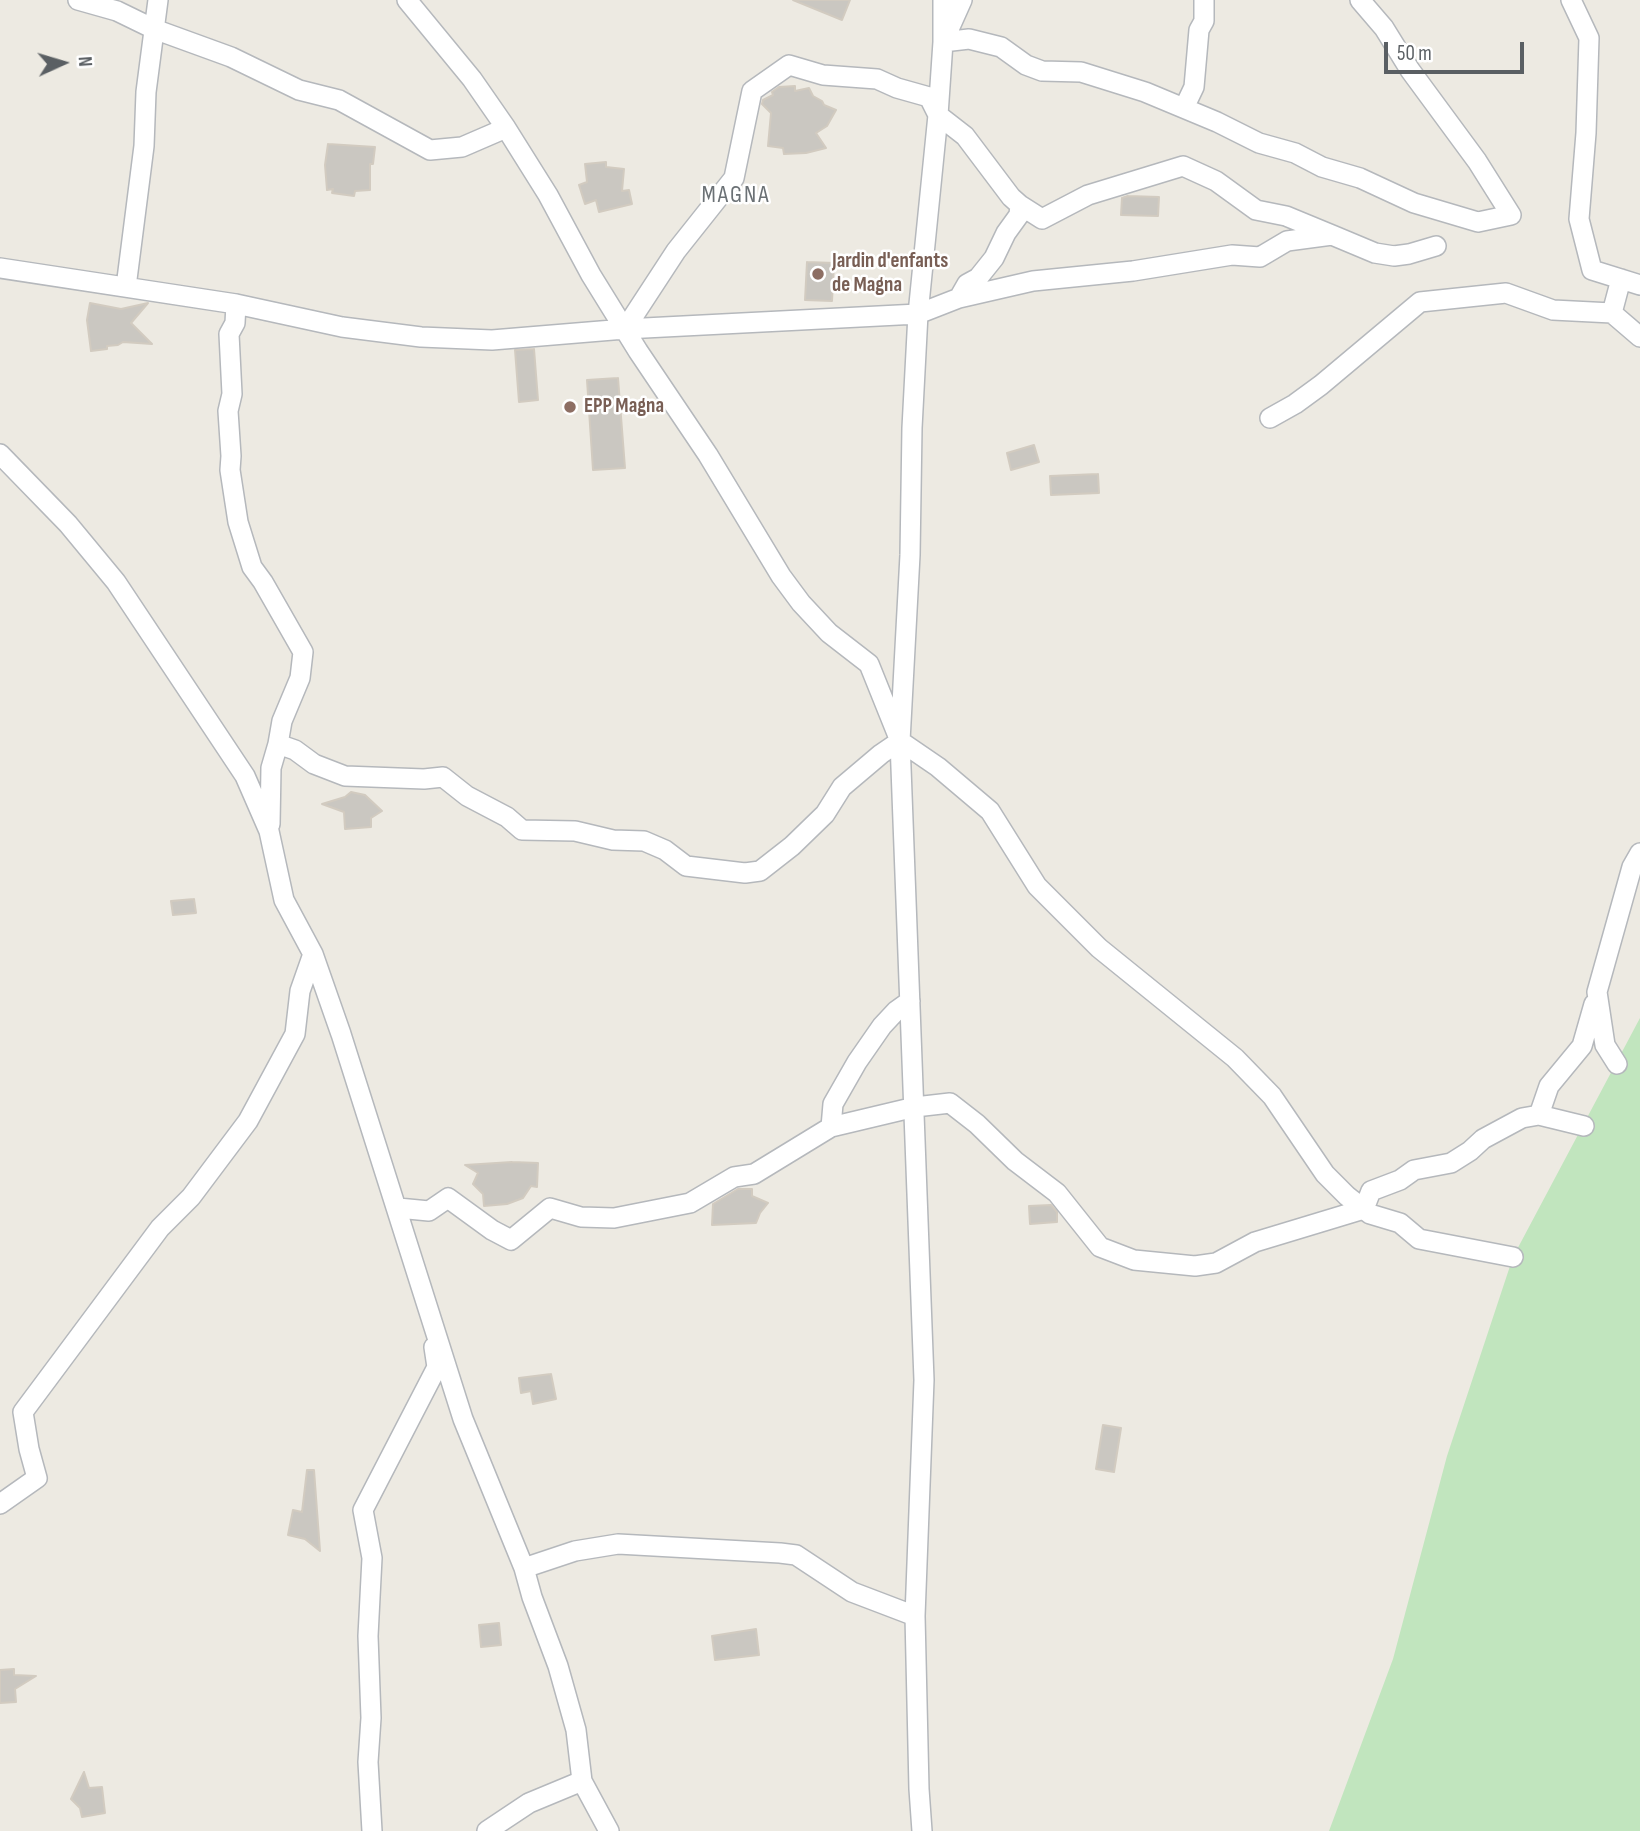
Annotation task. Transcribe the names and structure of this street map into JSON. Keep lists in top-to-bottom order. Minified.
{"districts":["MAGNA"],"places":["Jardin d'enfants de Magna","EPP Magna"],"scale_bar":"50 m","north":"right"}
